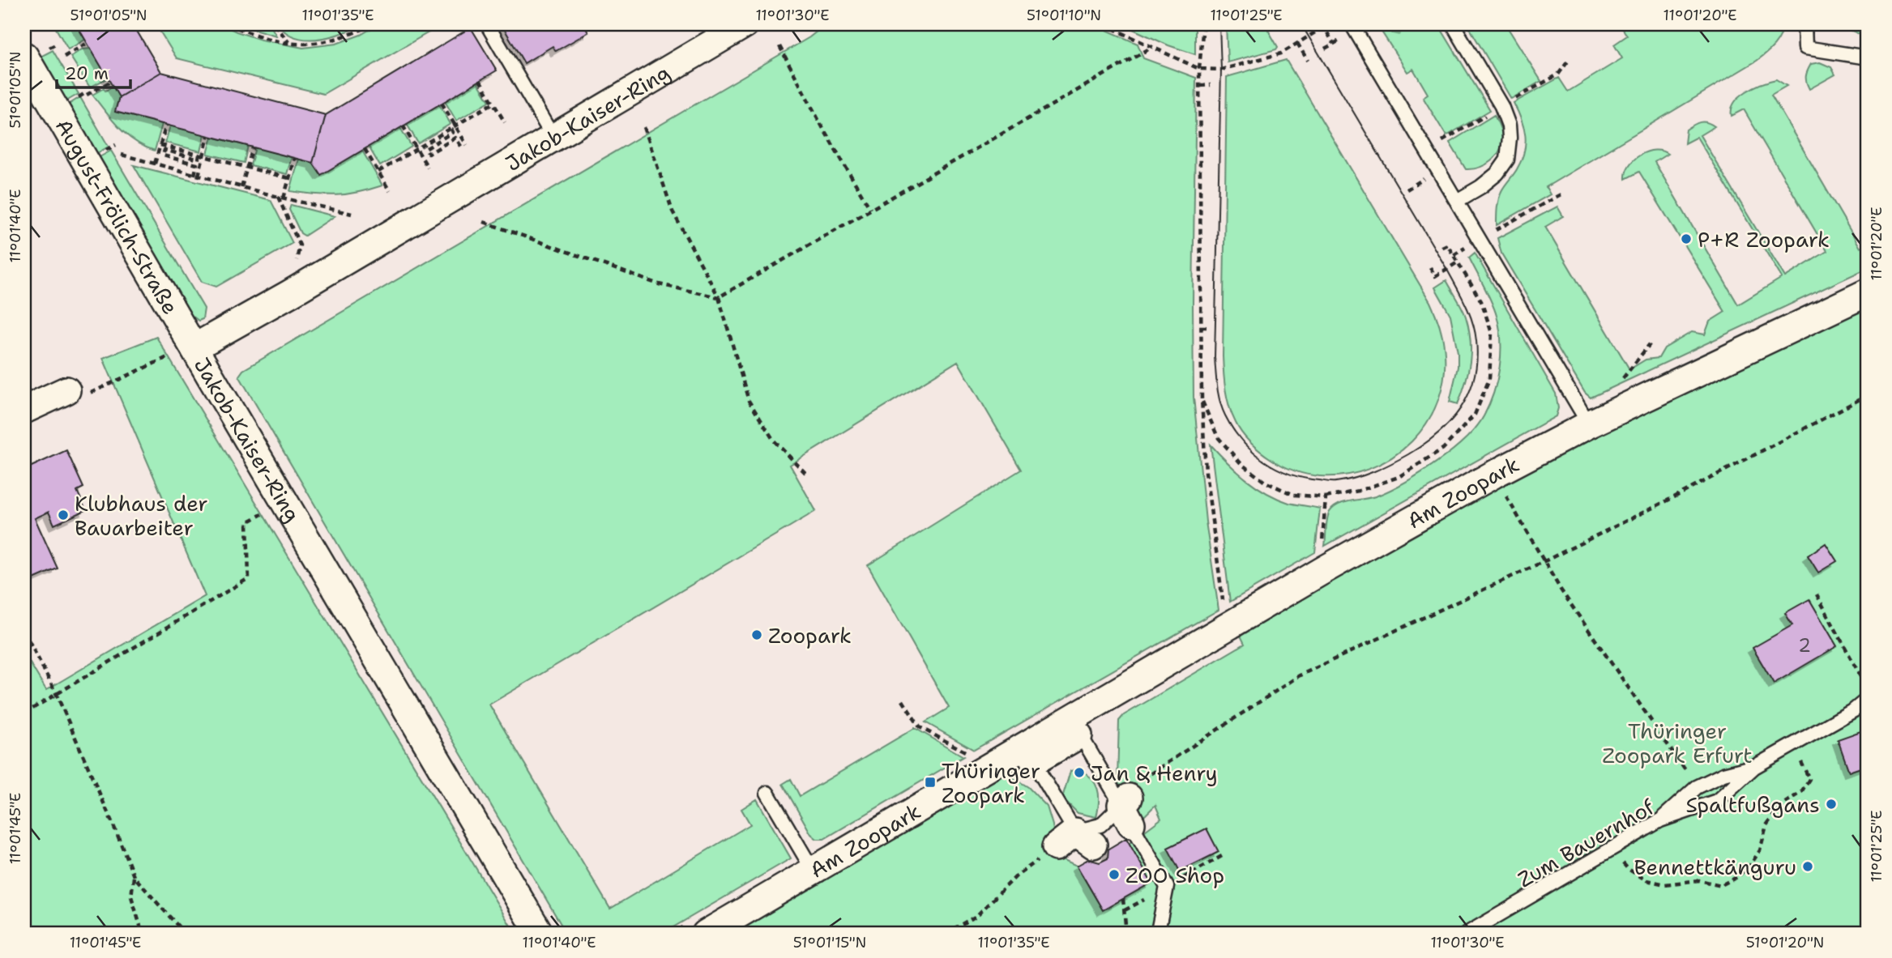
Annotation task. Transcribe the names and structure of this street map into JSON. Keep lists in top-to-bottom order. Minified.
{"streets":{"street":["Jakob-Kaiser-Ring","August-Frölich-Straße","Am Zoopark"],"lane":["Zum Bauernhof"]},"crossings":[["Jakob-Kaiser-Ring","August-Frölich-Straße"]],"parks":["Thüringer Zoopark Erfurt"],"places":{"other":["P+R Zoopark","Klubhaus der Bauarbeiter","Zoopark","Jan & Henry","Spaltfußgans","Bennettkänguru","ZOO Shop"],"transit":["Thüringer Zoopark"]},"house_numbers":["2"],"scale_bar":"20 m","coordinates":["51°01'05\"N","11°01'35\"E","11°01'30\"E","51°01'10\"N","11°01'25\"E","11°01'20\"E","11°01'40\"E","11°01'45\"E","51°01'15\"N","51°01'20\"N"]}
